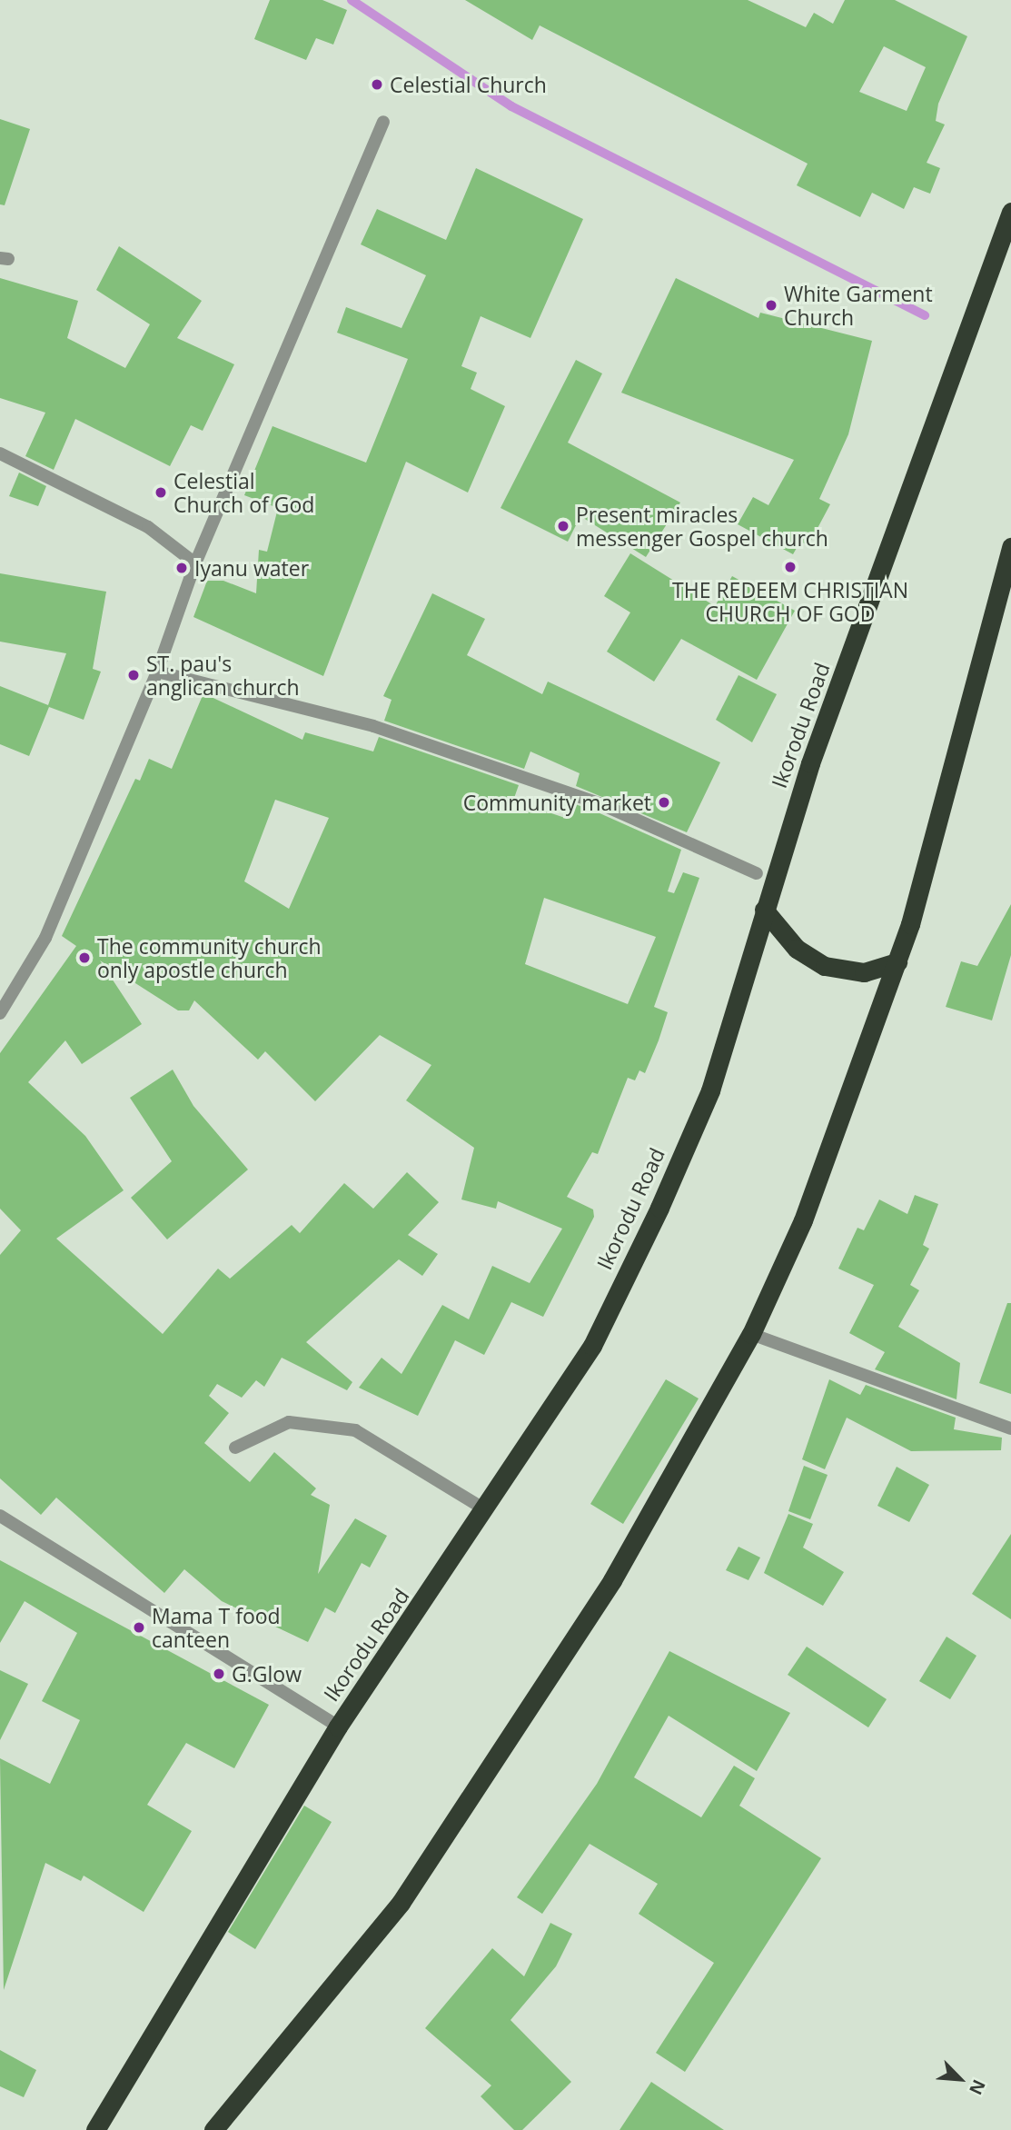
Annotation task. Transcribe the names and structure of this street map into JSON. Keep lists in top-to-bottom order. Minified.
{"streets":{"highway":["Ikorodu Road"]},"places":["Celestial Church","White Garment Church","Celestial Church of God","Present miracles messenger Gospel church","THE REDEEM CHRISTIAN CHURCH OF GOD","Iyanu water","ST. pau's anglican church","Community market","The community church only apostle church","Mama T food canteen","G.Glow"],"north":"bottom right"}
